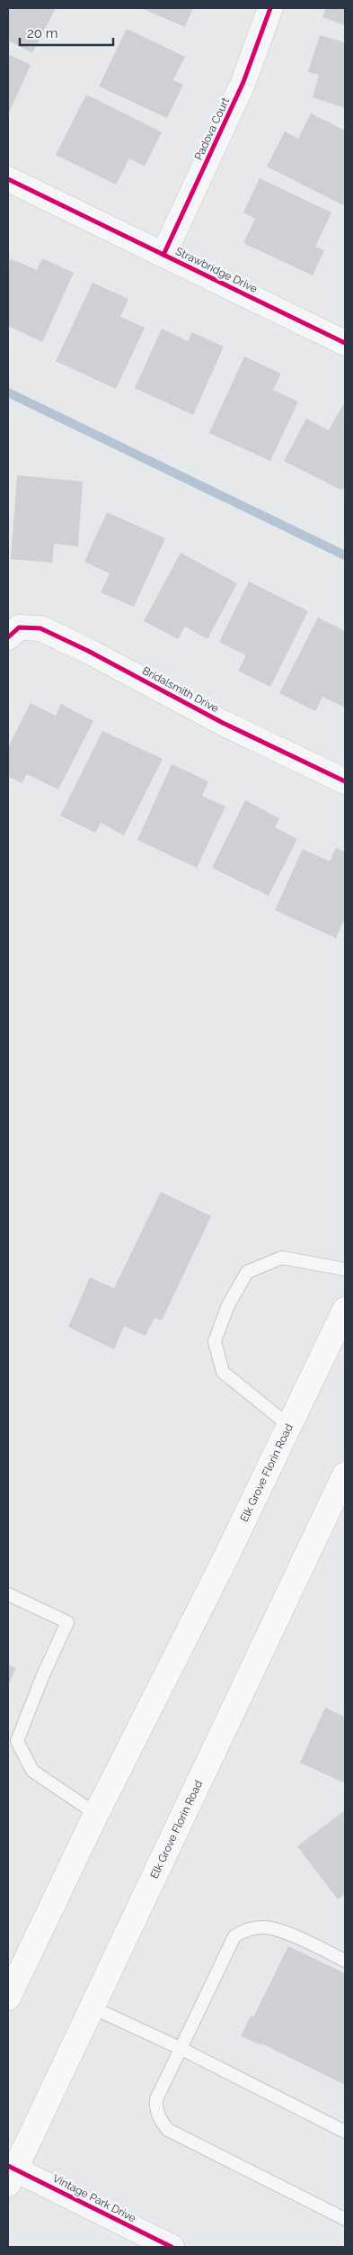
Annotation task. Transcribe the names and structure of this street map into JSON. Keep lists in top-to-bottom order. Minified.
{"streets":{"main road":["Elk Grove Florin Road"],"street":["Padova Court","Strawbridge Drive","Bridalsmith Drive","Vintage Park Drive"]},"crossings":[["Padova Court","Strawbridge Drive"],["Elk Grove Florin Road","Vintage Park Drive"]],"scale_bar":"20 m"}
